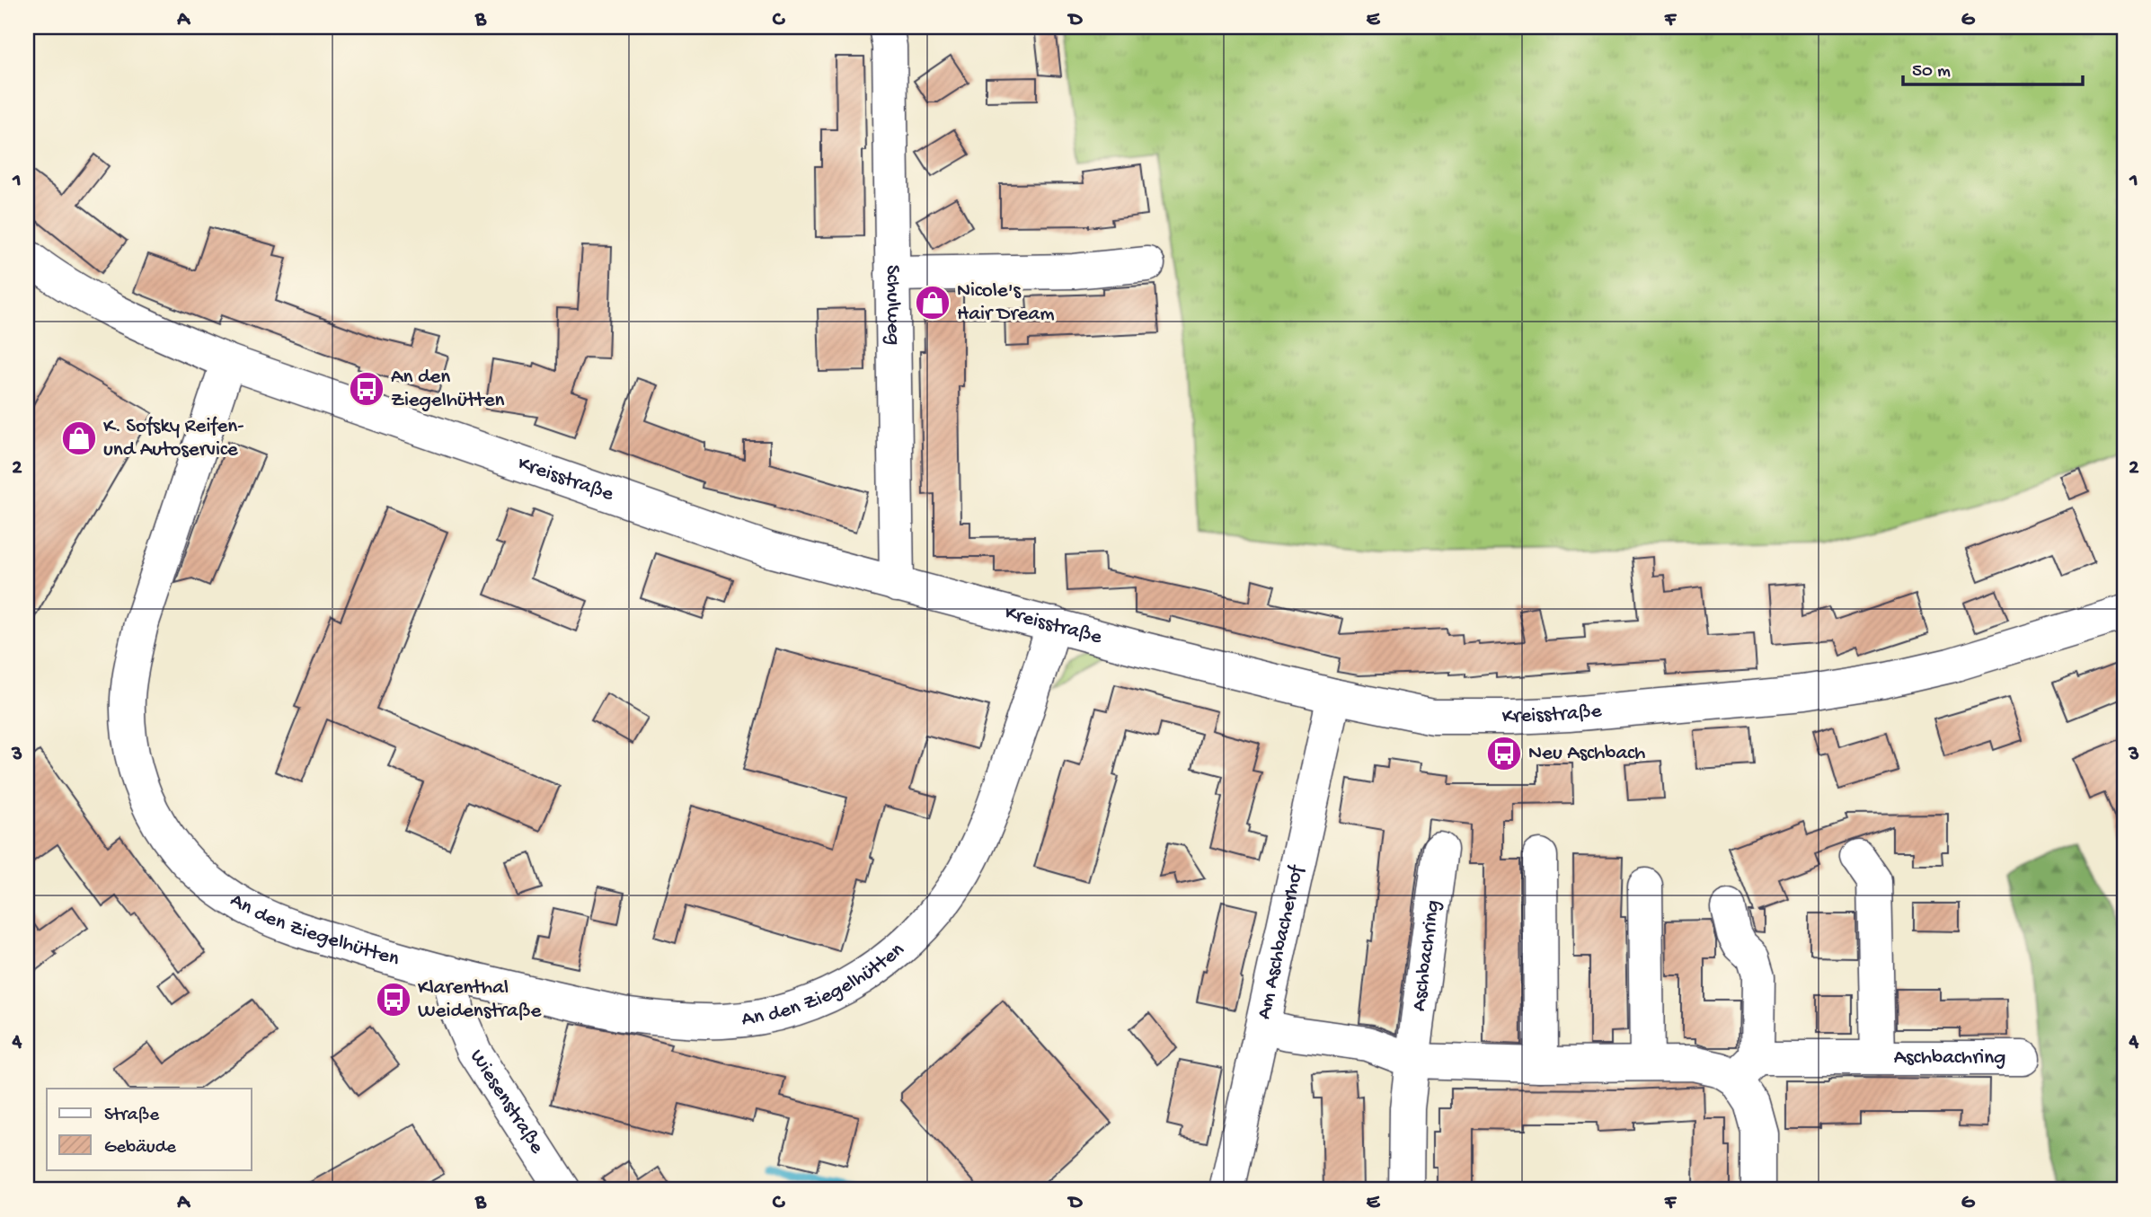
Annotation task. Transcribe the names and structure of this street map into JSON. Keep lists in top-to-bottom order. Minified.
{"streets":{"street":["Schulweg","Kreisstraße","An den Ziegelhütten","Am Aschbacherhof","Aschbachring","Wiesenstraße"]},"crossings":[["Schulweg","Kreisstraße"],["Kreisstraße","An den Ziegelhütten"],["Kreisstraße","Am Aschbacherhof"],["An den Ziegelhütten","Wiesenstraße"],["Am Aschbacherhof","Aschbachring"]],"places":{"shop":["Nicole's Hair Dream","K. Sofsky Reifen- und Autoservice"],"bus stop":["An den Ziegelhütten","Neu Aschbach","Klarenthal Weidenstraße"]},"legend":["Straße","Gebäude"],"scale_bar":"50 m","grid":{"columns":["A","B","C","D","E","F","G"],"rows":["1","2","3","4"]}}
